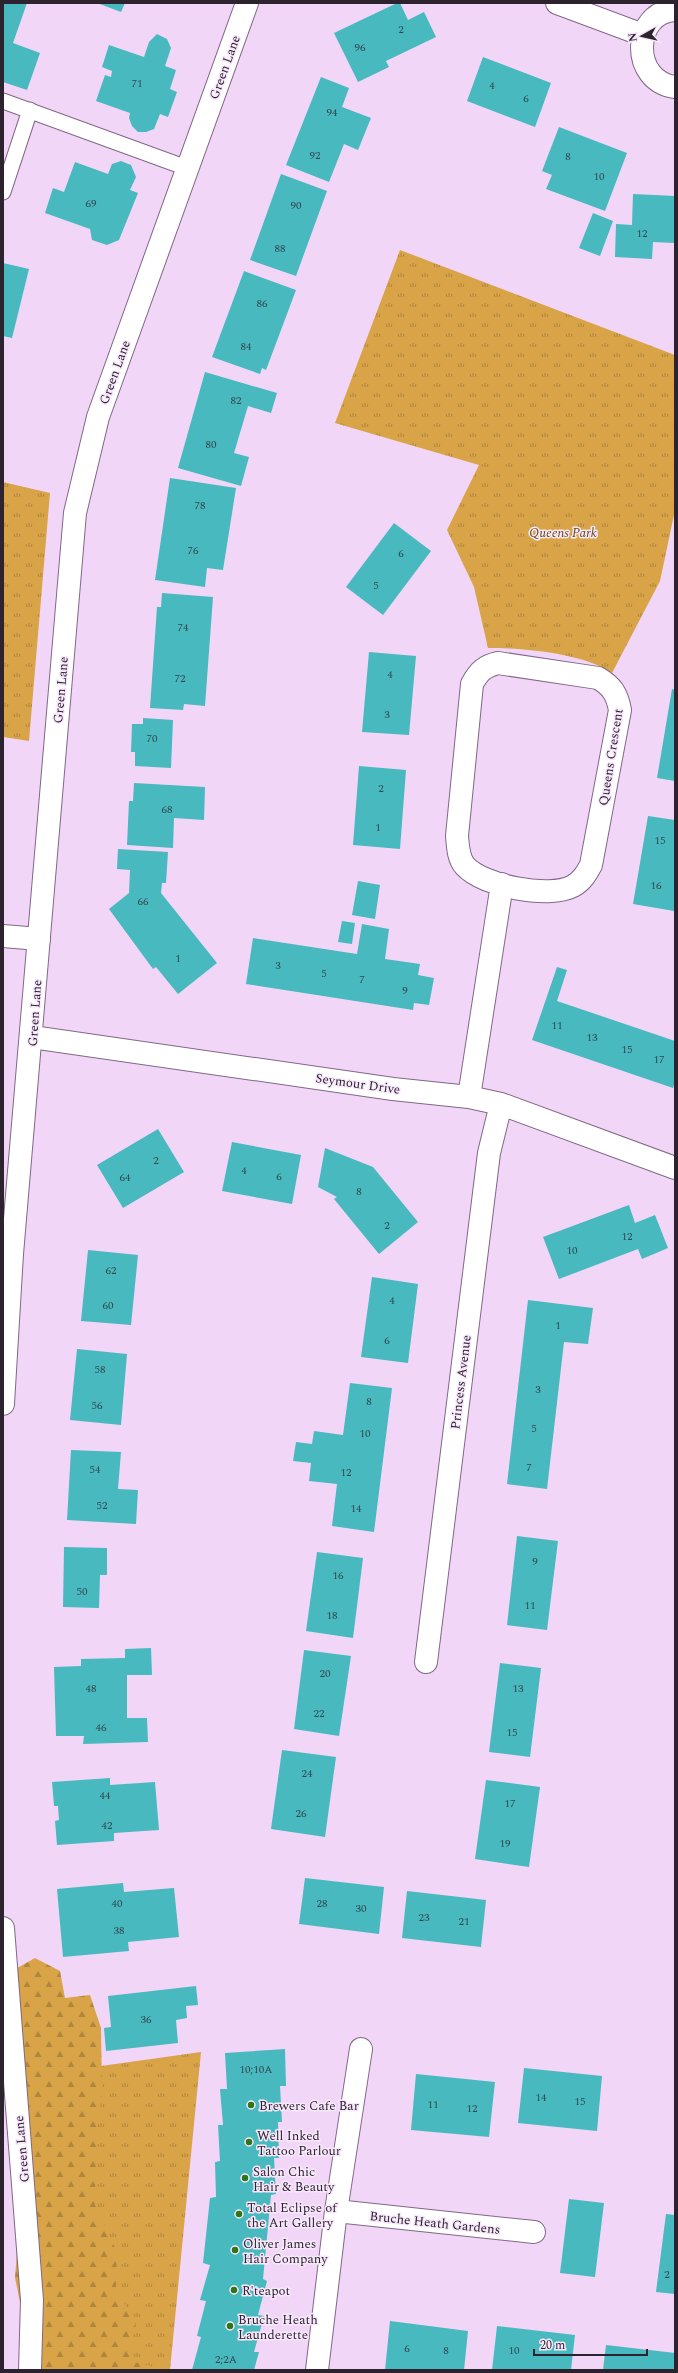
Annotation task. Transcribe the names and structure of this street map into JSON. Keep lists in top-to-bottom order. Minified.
{"streets":{"street":["Green Lane","Queens Crescent","Seymour Drive","Princess Avenue","Bruche Heath Gardens"]},"crossings":[["Green Lane","Seymour Drive"],["Seymour Drive","Princess Avenue"]],"parks":["Queens Park"],"places":["Brewers Cafe Bar","Well Inked Tattoo Parlour","Salon Chic Hair & Beauty","Total Eclipse of the Art Gallery","Oliver James Hair Company","R'teapot","Bruche Heath Launderette"],"house_numbers":["2","96","71","4","6","94","92","8","10","69","90","12","88","86","84","82","80","78","76","6","5","74","4","72","3","70","2","68","1","15","16","66","1","3","5","7","9","11","13","15","17","2","4","6","64","8","2","12","10","62","4","60","1","6","58","3","8","56","5","10","7","54","12","52","14","9","16","50","11","18","20","48","13","22","46","15","24","44","17","26","42","19","40","28","30","23","21","38","36","10;10A","14","15","11","12","2","6","8","10","2;2A"],"scale_bar":"20 m","north":"left"}
